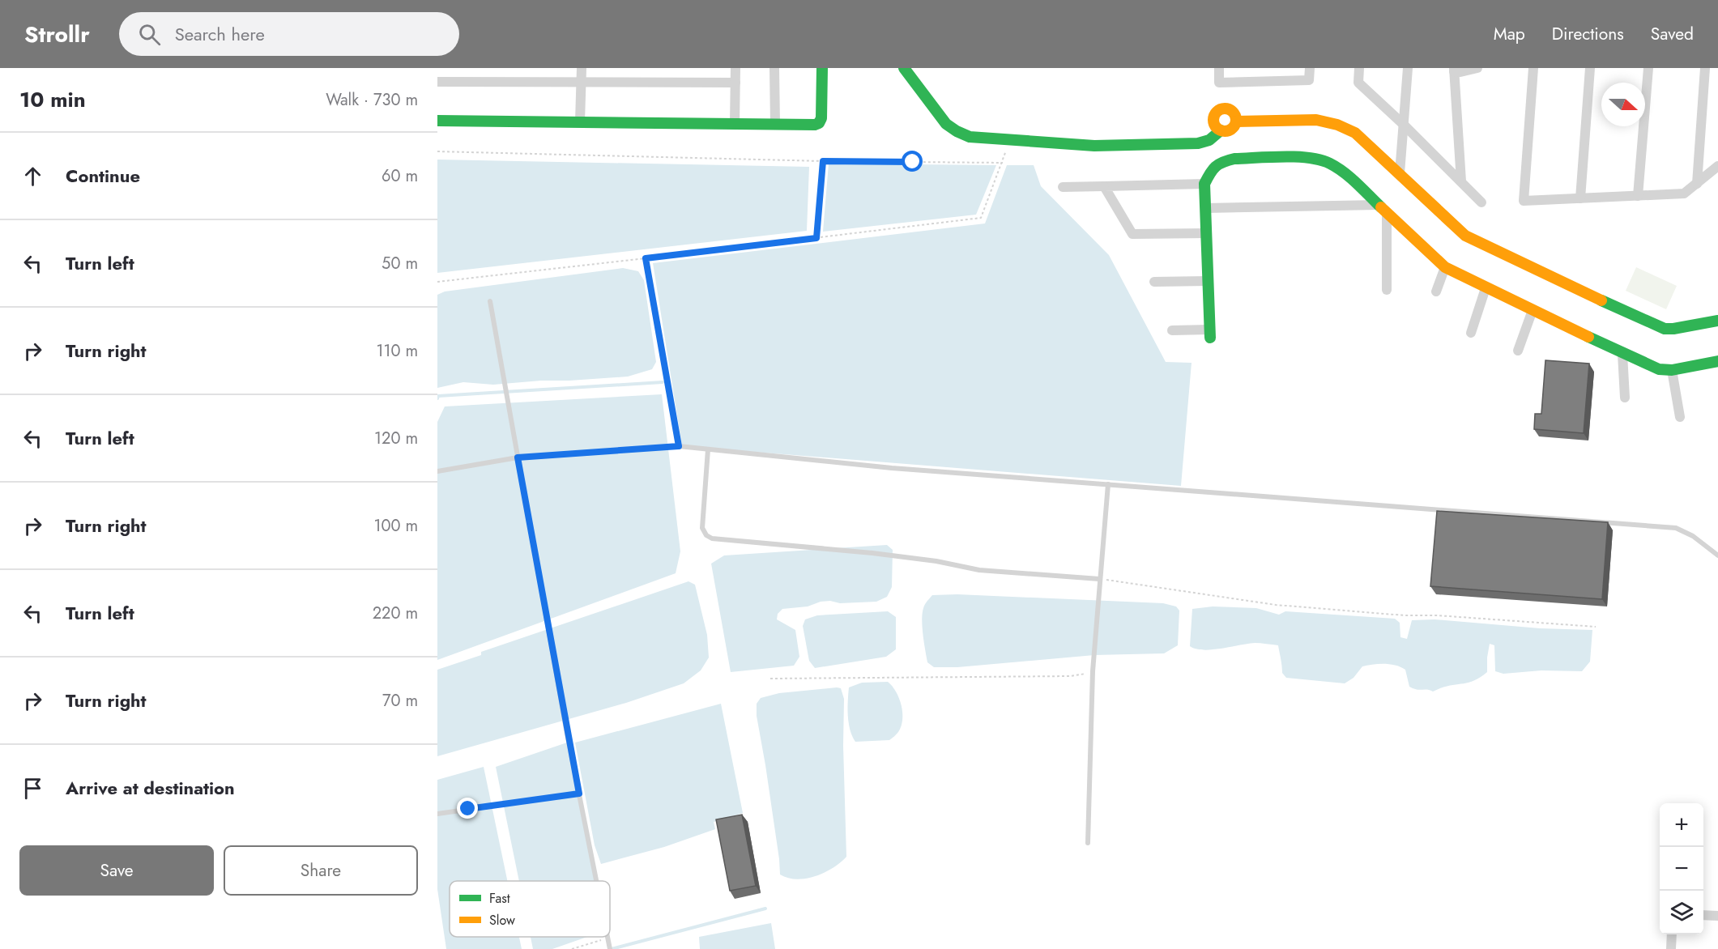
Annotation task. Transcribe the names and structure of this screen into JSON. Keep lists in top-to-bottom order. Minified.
{"legend":["Fast","Slow"],"north":"right","page":{"header":"Strollr","search":"Search here","nav":["Map","Directions","Saved"],"heading":["10 min","Walk · 730 m"],"list":[["Continue","60 m"],["Turn left","50 m"],["Turn right","110 m"],["Turn left","120 m"],["Turn right","100 m"],["Turn left","220 m"],["Turn right","70 m"],"Arrive at destination"],"map_buttons":["+","−"],"buttons":["Save","Share"]}}
